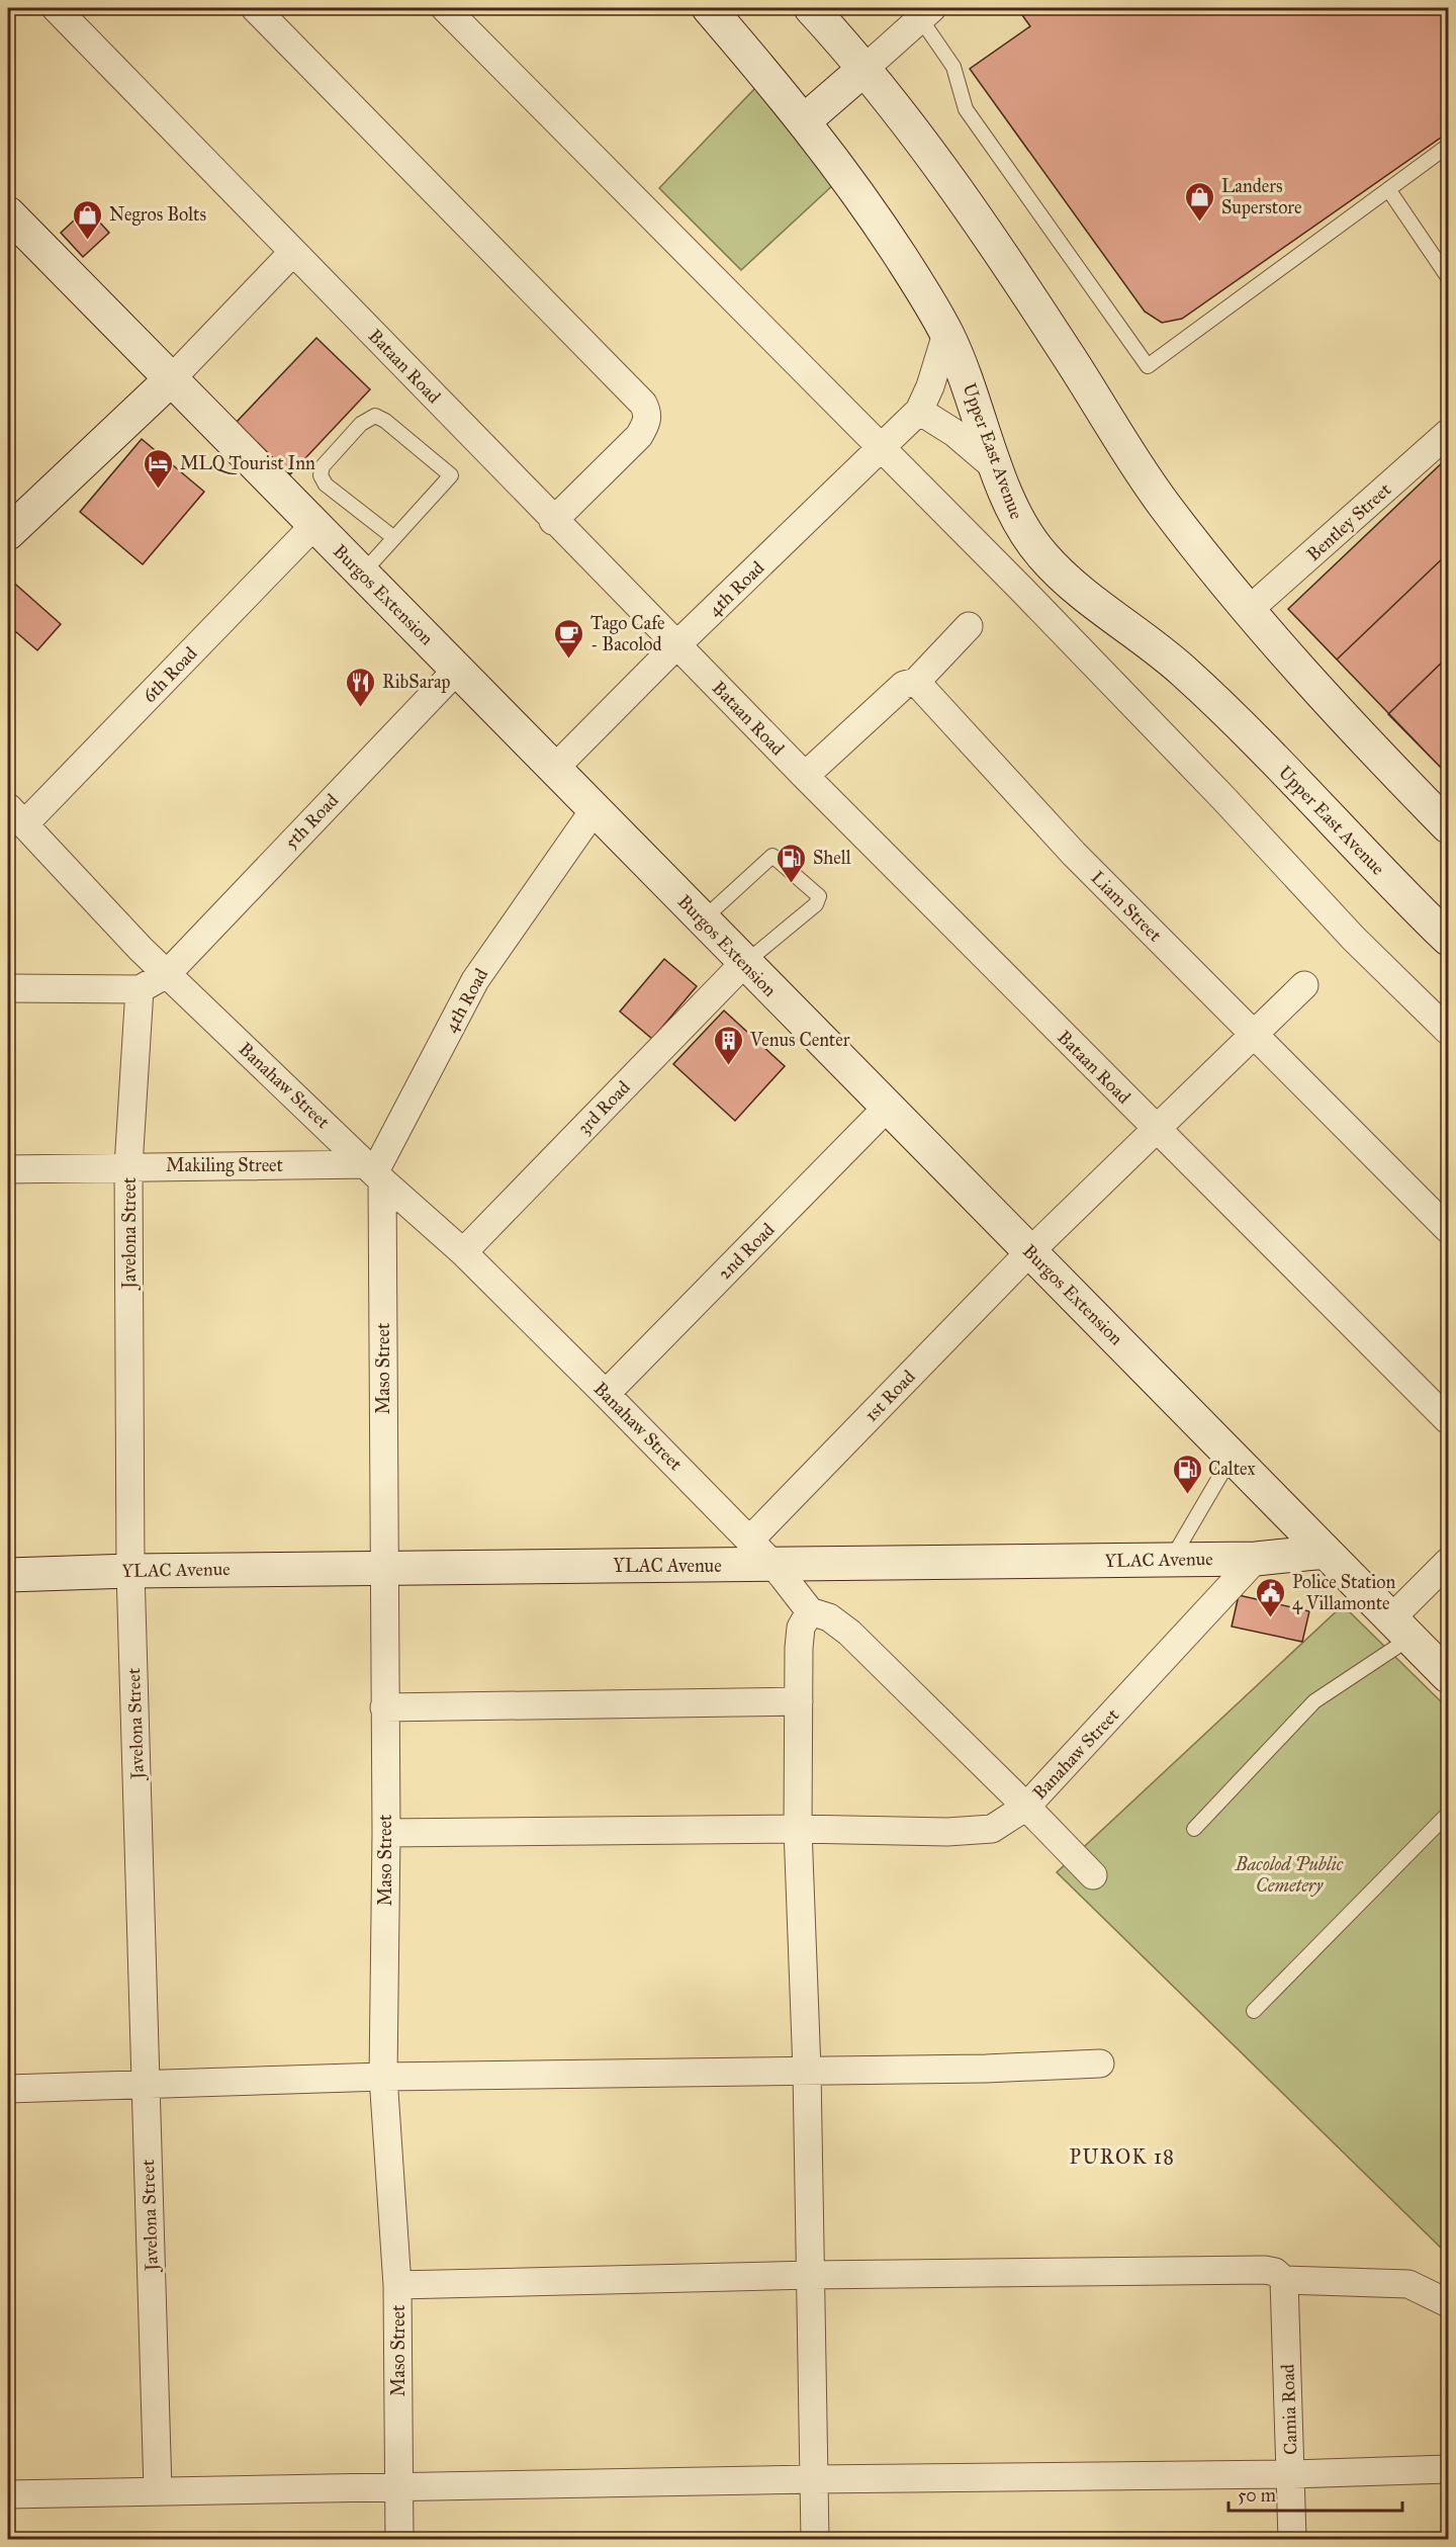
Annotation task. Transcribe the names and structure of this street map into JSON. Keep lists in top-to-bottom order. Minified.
{"streets":{"street":["Bataan Road","Upper East Avenue","Bentley Street","4th Road","Burgos Extension","6th Road","5th Road","Liam Street","Banahaw Street","3rd Road","Makiling Street","Javelona Street","2nd Road","Maso Street","1st Road","YLAC Avenue","Camia Road"]},"crossings":[["Bataan Road","4th Road"],["Bataan Road","1st Road"],["Upper East Avenue","4th Road"],["4th Road","Burgos Extension"],["4th Road","Banahaw Street"],["4th Road","Makiling Street"],["4th Road","Maso Street"],["Burgos Extension","6th Road"],["Burgos Extension","5th Road"],["Burgos Extension","3rd Road"],["Burgos Extension","2nd Road"],["Burgos Extension","1st Road"],["Burgos Extension","YLAC Avenue"],["6th Road","Banahaw Street"],["5th Road","Banahaw Street"],["Liam Street","1st Road"],["Banahaw Street","3rd Road"],["Banahaw Street","Makiling Street"],["Banahaw Street","2nd Road"],["Banahaw Street","Maso Street"],["Banahaw Street","1st Road"],["Banahaw Street","YLAC Avenue"],["Makiling Street","Javelona Street"],["Makiling Street","Maso Street"],["Javelona Street","YLAC Avenue"],["Maso Street","YLAC Avenue"]],"districts":["PUROK 18"],"parks":["Bacolod Public Cemetery"],"places":{"shop":["Landers Superstore","Negros Bolts"],"hotel":["MLQ Tourist Inn"],"cafe":["Tago Cafe - Bacolod"],"restaurant":["RibSarap"],"fuel station":["Shell","Caltex"],"building":["Venus Center"],"public building":["Police Station 4 Villamonte"]},"scale_bar":"50 m"}
